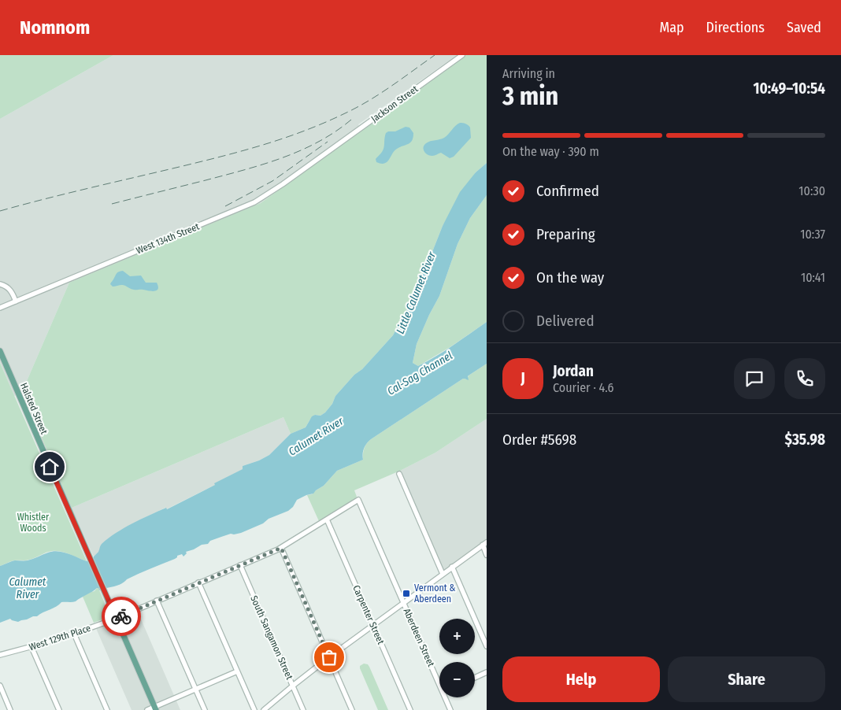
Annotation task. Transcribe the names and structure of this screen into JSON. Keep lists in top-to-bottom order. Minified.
{"streets":{"main road":["Halsted Street"],"street":["Jackson Street","West 134th Street","Carpenter Street","West 129th Place","South Sangamon Street","Aberdeen Street"]},"crossings":[["Jackson Street","West 134th Street"],["Halsted Street","West 129th Place"],["Carpenter Street","West 129th Place"],["West 129th Place","South Sangamon Street"],["West 129th Place","Aberdeen Street"]],"water":["Little Calumet River","Cal-Sag Channel","Calumet River"],"parks":["Whistler Woods"],"places":{"transit":["Vermont & Aberdeen"]},"page":{"header":"Nomnom","nav":["Map","Directions","Saved"],"heading":["3 min","Arriving in","10:49–10:54"],"panel":["Jordan","Courier · 4.6","Order #5698","$35.98"],"bar":"On the way · 390 m","list":[["Confirmed","10:30"],["Preparing","10:37"],["On the way","10:41"],"Delivered"],"round":"J","map_buttons":["+","−"],"buttons":["Help","Share"]}}
